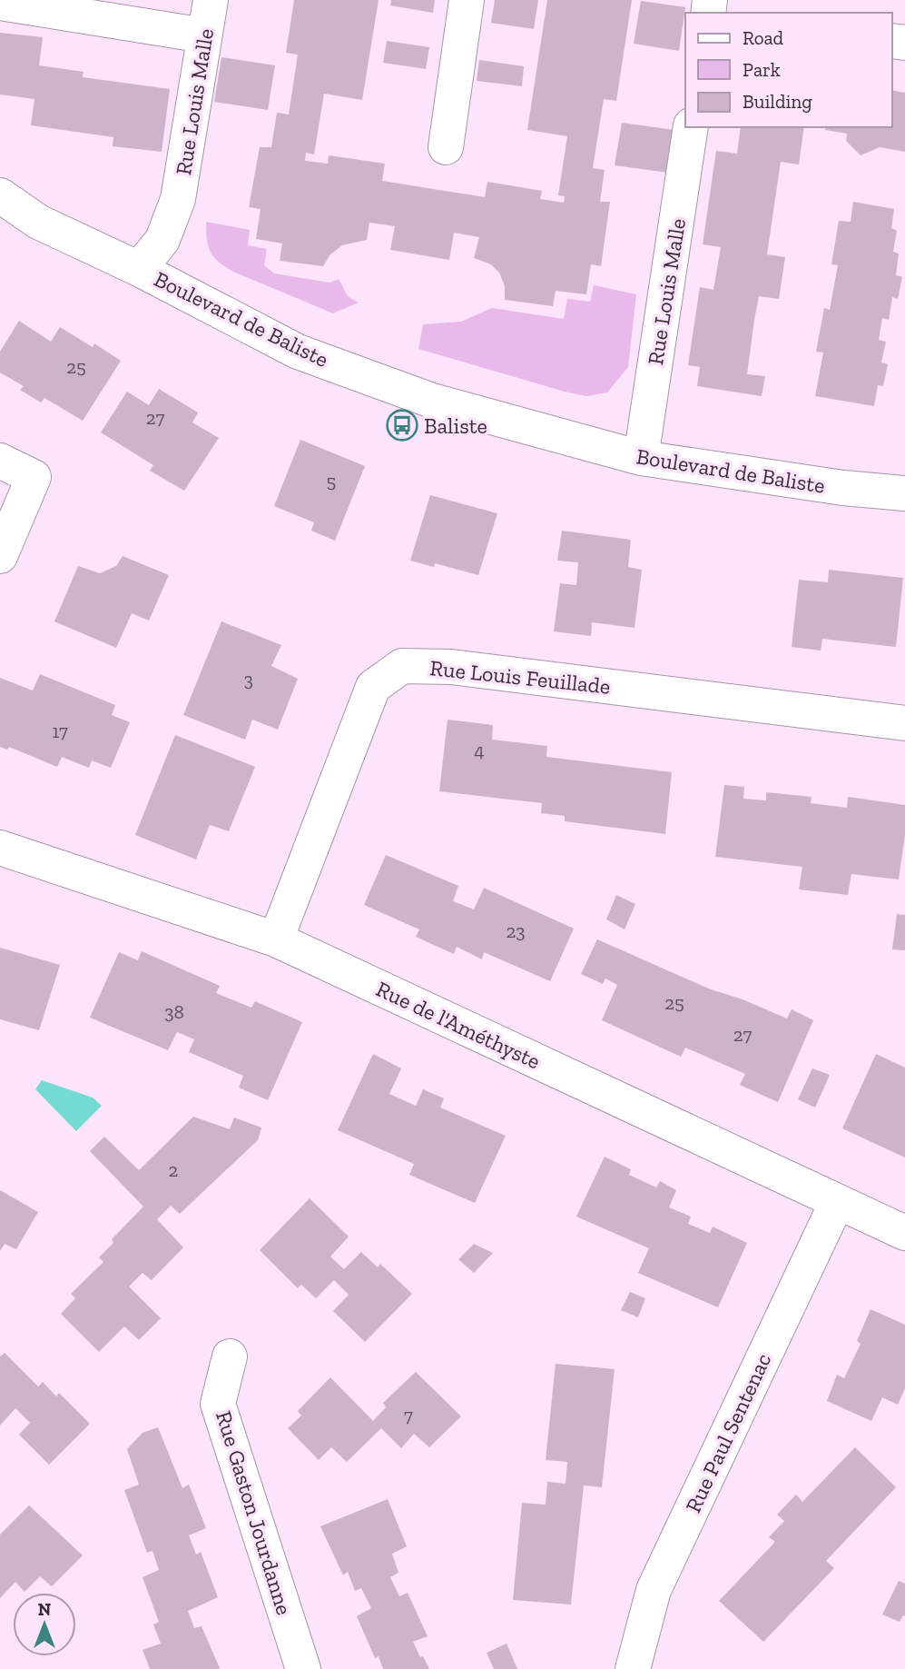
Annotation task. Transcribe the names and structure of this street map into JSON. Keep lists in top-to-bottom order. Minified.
{"streets":{"street":["Rue Louis Malle","Boulevard de Baliste","Rue Louis Feuillade","Rue de l'Améthyste","Rue Paul Sentenac","Rue Gaston Jourdanne"]},"crossings":[["Rue Louis Malle","Boulevard de Baliste"],["Rue Louis Feuillade","Rue de l'Améthyste"],["Rue de l'Améthyste","Rue Paul Sentenac"]],"places":{"bus stop":["Baliste"]},"house_numbers":["25","27","5","3","17","4","23","25","38","27","2","7"],"legend":["Road","Park","Building"],"north":"top"}
